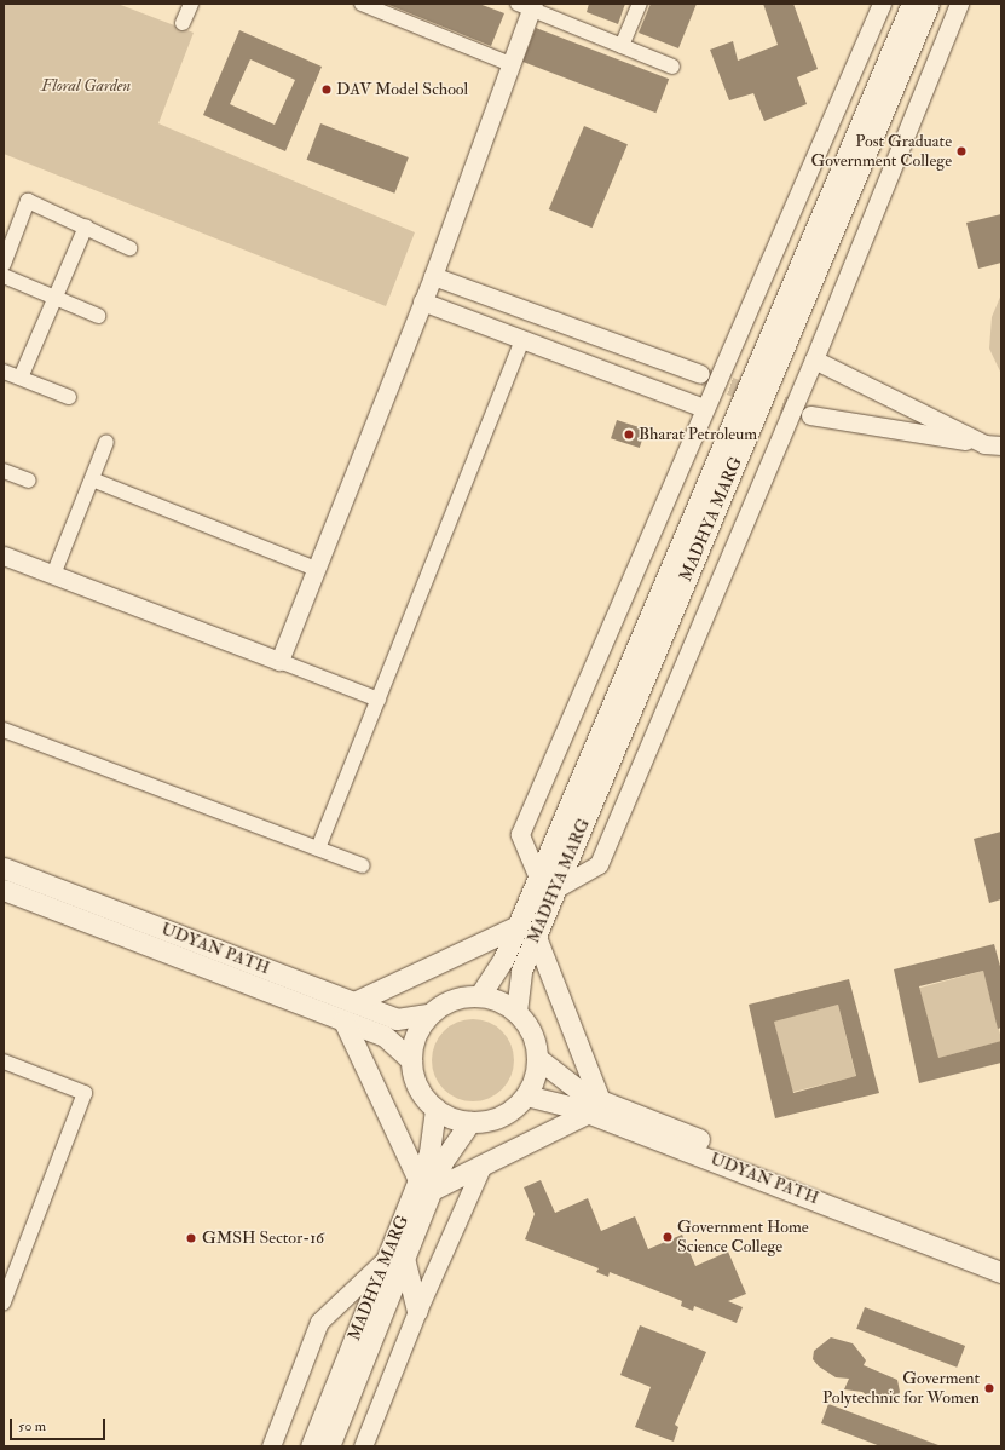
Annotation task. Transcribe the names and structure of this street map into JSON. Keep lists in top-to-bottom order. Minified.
{"streets":{"main road":["MADHYA MARG","UDYAN PATH"]},"crossings":[["MADHYA MARG","UDYAN PATH"]],"parks":["Floral Garden"],"places":["DAV Model School","Post Graduate Government College","Bharat Petroleum","Government Home Science College","GMSH Sector-16","Goverment Polytechnic for Women"],"scale_bar":"50 m"}
